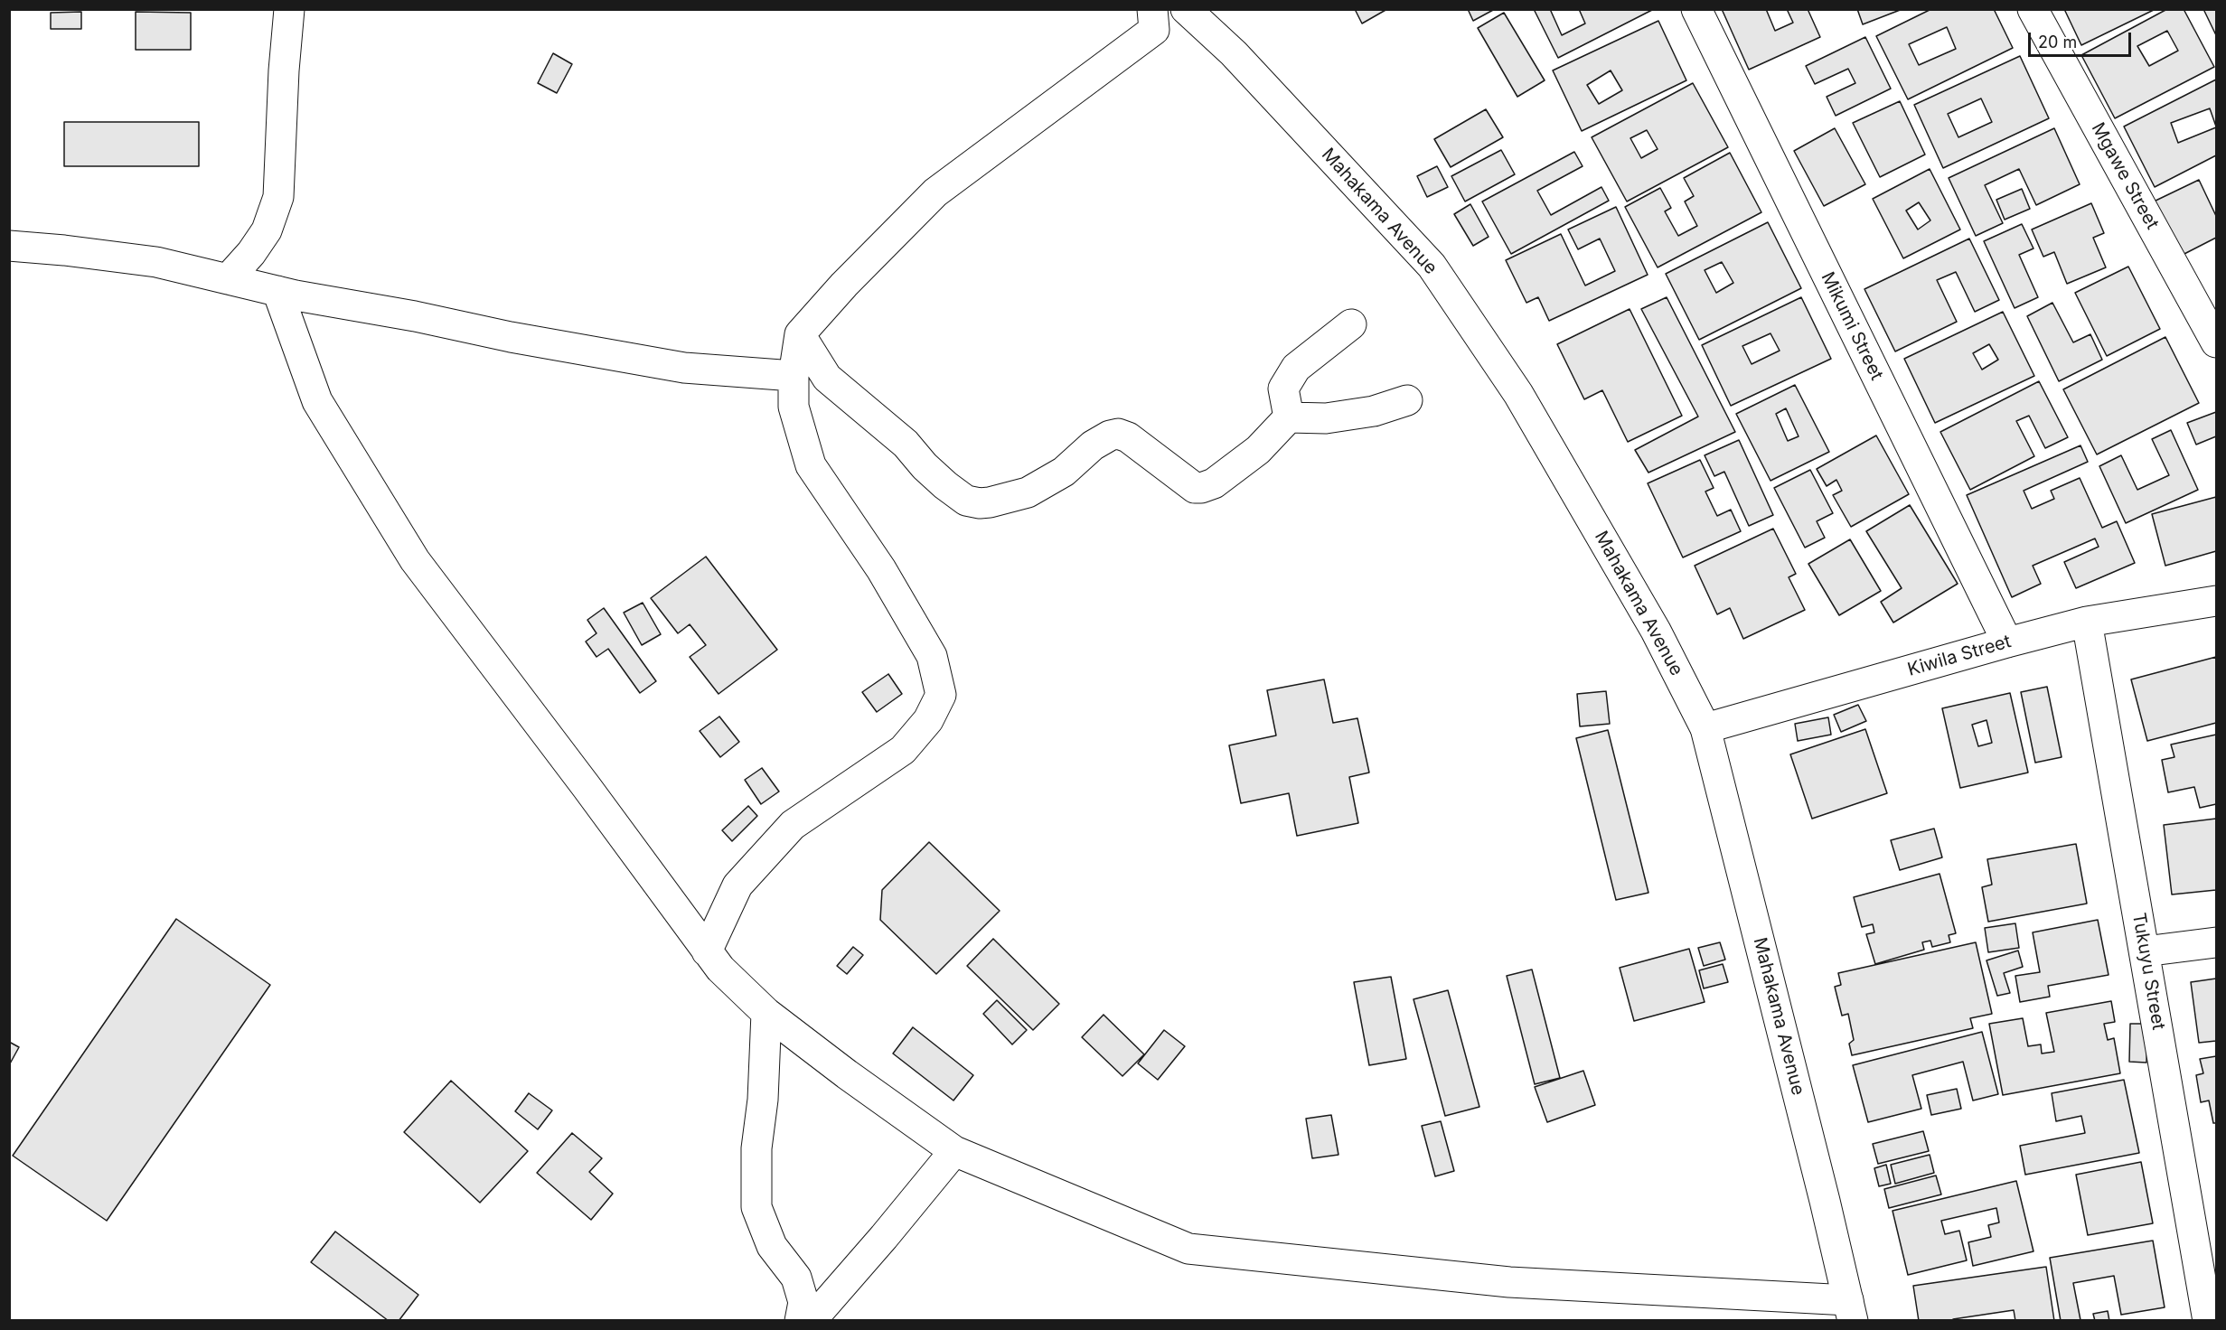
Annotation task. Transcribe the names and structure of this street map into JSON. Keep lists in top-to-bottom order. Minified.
{"streets":{"street":["Mgawe Street","Mahakama Avenue","Mikumi Street","Kiwila Street","Tukuyu Street"]},"crossings":[["Mahakama Avenue","Kiwila Street"],["Mikumi Street","Kiwila Street"],["Kiwila Street","Tukuyu Street"]],"scale_bar":"20 m"}
